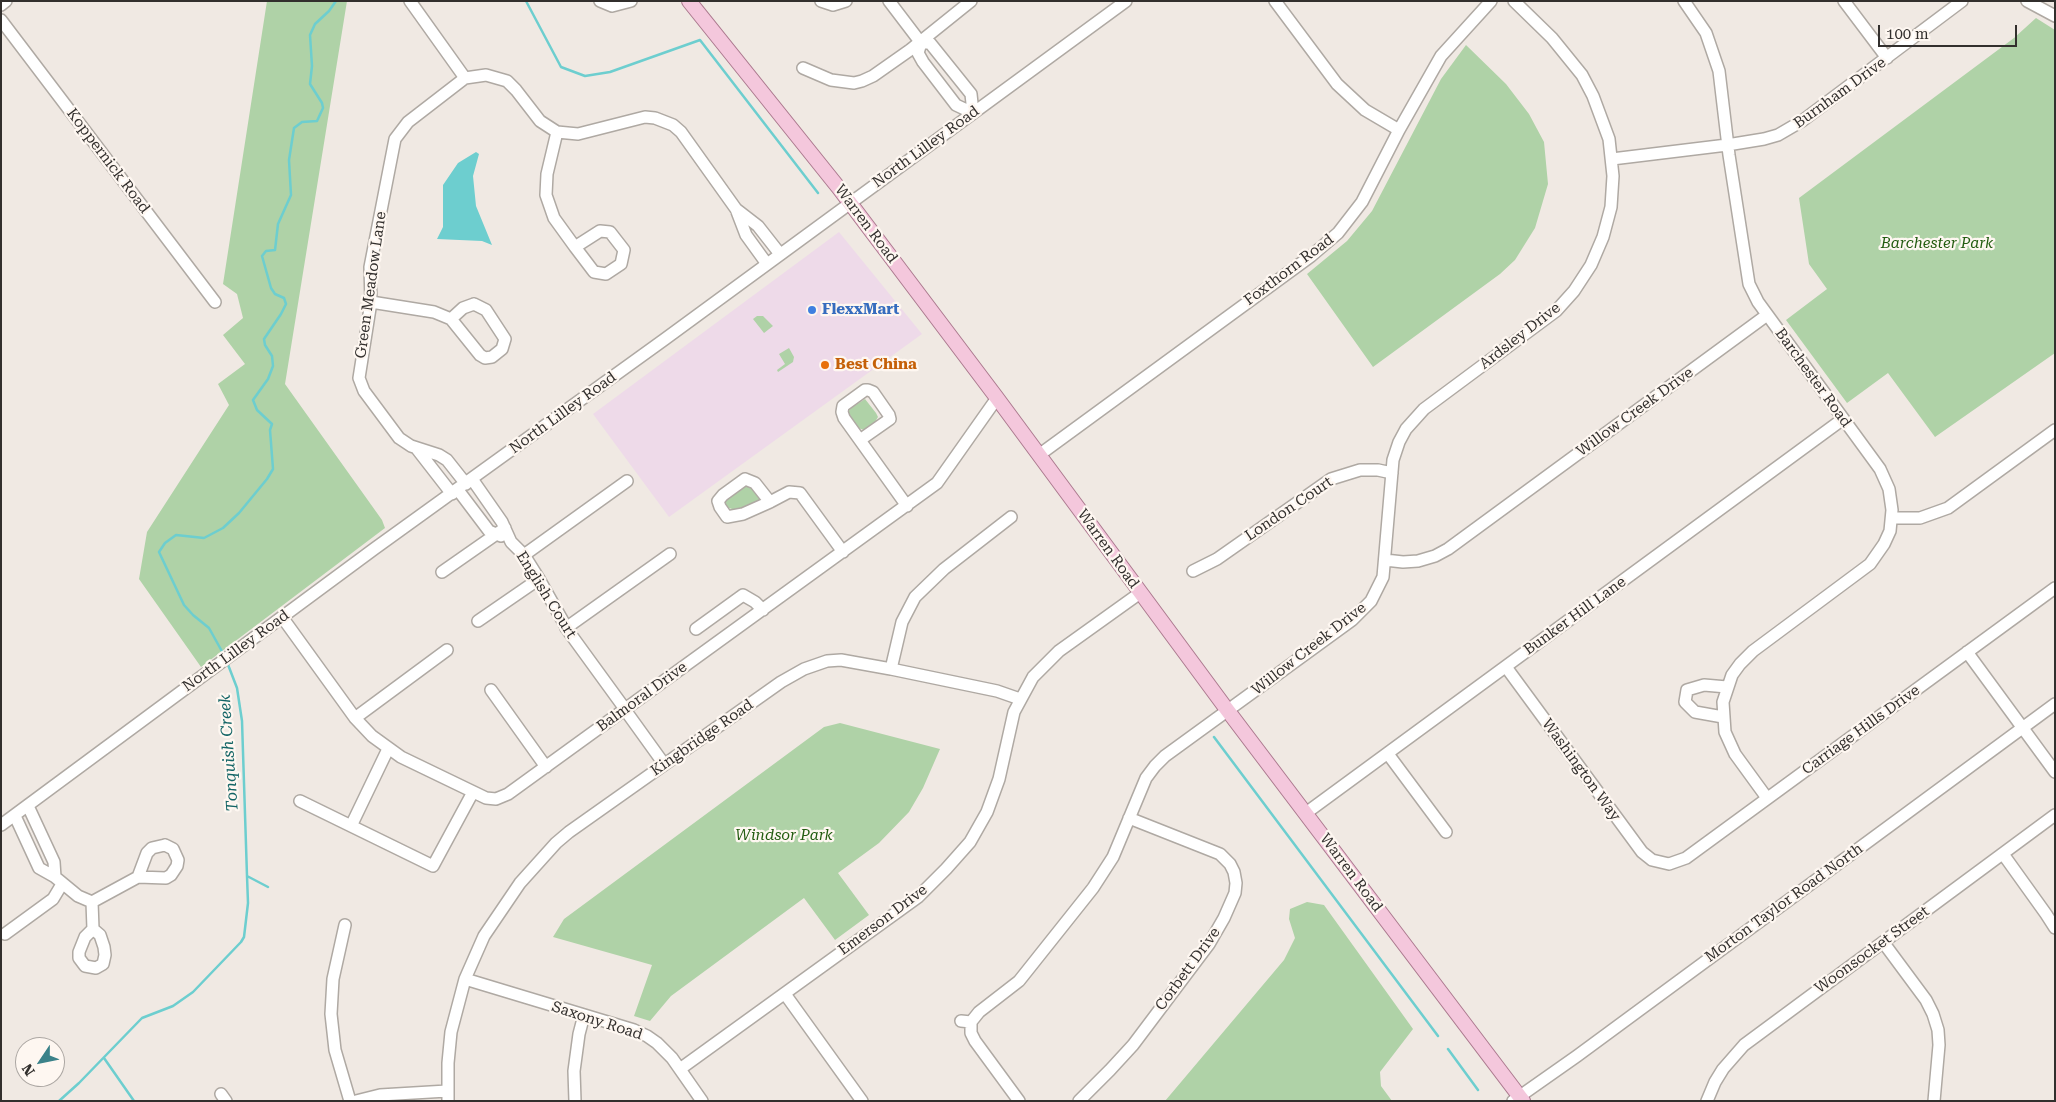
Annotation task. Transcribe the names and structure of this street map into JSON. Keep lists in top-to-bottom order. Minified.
{"streets":{"main road":["Warren Road"],"street":["Burnham Drive","North Lilley Road","Koppernick Road","Foxthorn Road","Green Meadow Lane","Ardsley Drive","Barchester Road","Willow Creek Drive","London Court","English Court","Bunker Hill Lane","Balmoral Drive","Carriage Hills Drive","Kingbridge Road","Washington Way","Morton Taylor Road North","Emerson Drive","Woonsocket Street","Corbett Drive","Saxony Road"]},"crossings":[["Burnham Drive","Ardsley Drive"],["Burnham Drive","Barchester Road"],["North Lilley Road","Warren Road"],["North Lilley Road","Green Meadow Lane"],["North Lilley Road","English Court"],["North Lilley Road","Balmoral Drive"],["Warren Road","Foxthorn Road"],["Warren Road","Willow Creek Drive"],["Warren Road","Bunker Hill Lane"],["Warren Road","Balmoral Drive"],["Warren Road","Morton Taylor Road North"],["Warren Road","Emerson Drive"],["Green Meadow Lane","English Court"],["Ardsley Drive","Willow Creek Drive"],["Ardsley Drive","London Court"],["Barchester Road","Willow Creek Drive"],["Barchester Road","Bunker Hill Lane"],["Barchester Road","Carriage Hills Drive"],["Willow Creek Drive","Corbett Drive"],["English Court","Balmoral Drive"],["English Court","Kingbridge Road"],["Bunker Hill Lane","Washington Way"],["Carriage Hills Drive","Washington Way"],["Kingbridge Road","Emerson Drive"],["Kingbridge Road","Saxony Road"],["Emerson Drive","Saxony Road"]],"water":["Tonquish Creek"],"parks":["Barchester Park","Windsor Park"],"places":["FlexxMart","Best China"],"scale_bar":"100 m","north":"bottom left"}
